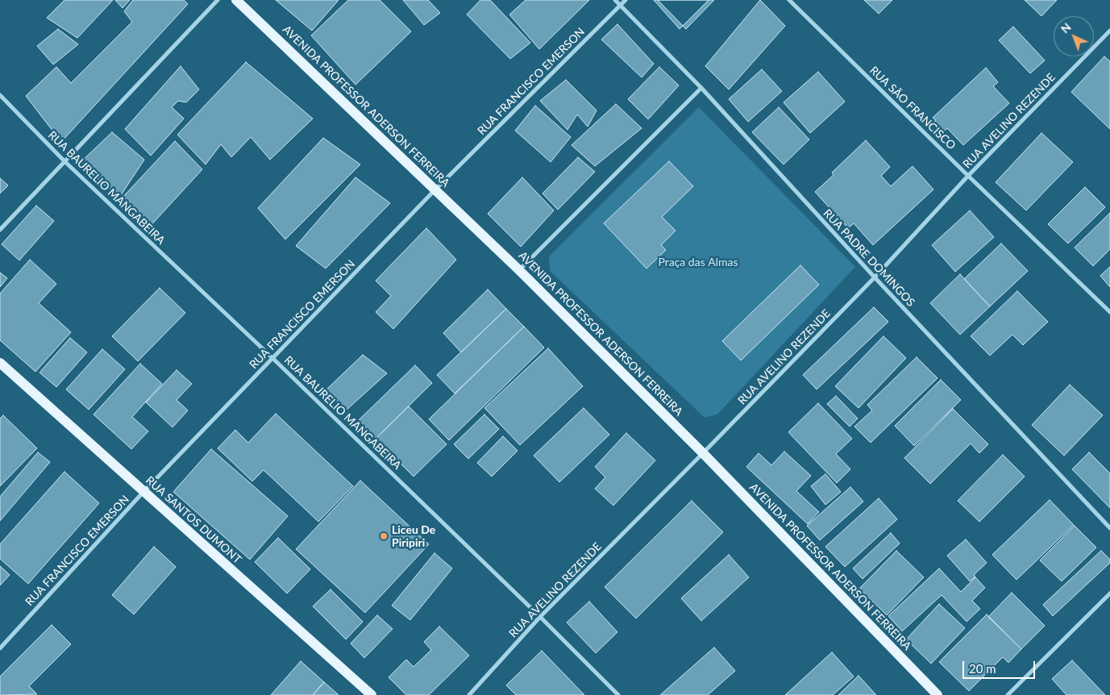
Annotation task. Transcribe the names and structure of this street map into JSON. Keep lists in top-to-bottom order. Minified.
{"streets":{"main road":["AVENIDA PROFESSOR ADERSON FERREIRA","RUA SANTOS DUMONT"],"street":["RUA FRANCISCO EMERSON","RUA SÃO FRANCISCO","RUA AVELINO REZENDE","RUA BAURELIO MANGABEIRA","RUA PADRE DOMINGOS"]},"crossings":[["RUA FRANCISCO EMERSON","AVENIDA PROFESSOR ADERSON FERREIRA"],["RUA FRANCISCO EMERSON","RUA BAURELIO MANGABEIRA"],["RUA FRANCISCO EMERSON","RUA PADRE DOMINGOS"],["RUA FRANCISCO EMERSON","RUA SANTOS DUMONT"],["AVENIDA PROFESSOR ADERSON FERREIRA","RUA AVELINO REZENDE"],["RUA SÃO FRANCISCO","RUA AVELINO REZENDE"],["RUA AVELINO REZENDE","RUA BAURELIO MANGABEIRA"],["RUA AVELINO REZENDE","RUA PADRE DOMINGOS"]],"parks":["Praça das Almas"],"places":["Liceu De Piripiri"],"scale_bar":"20 m","north":"top left"}
